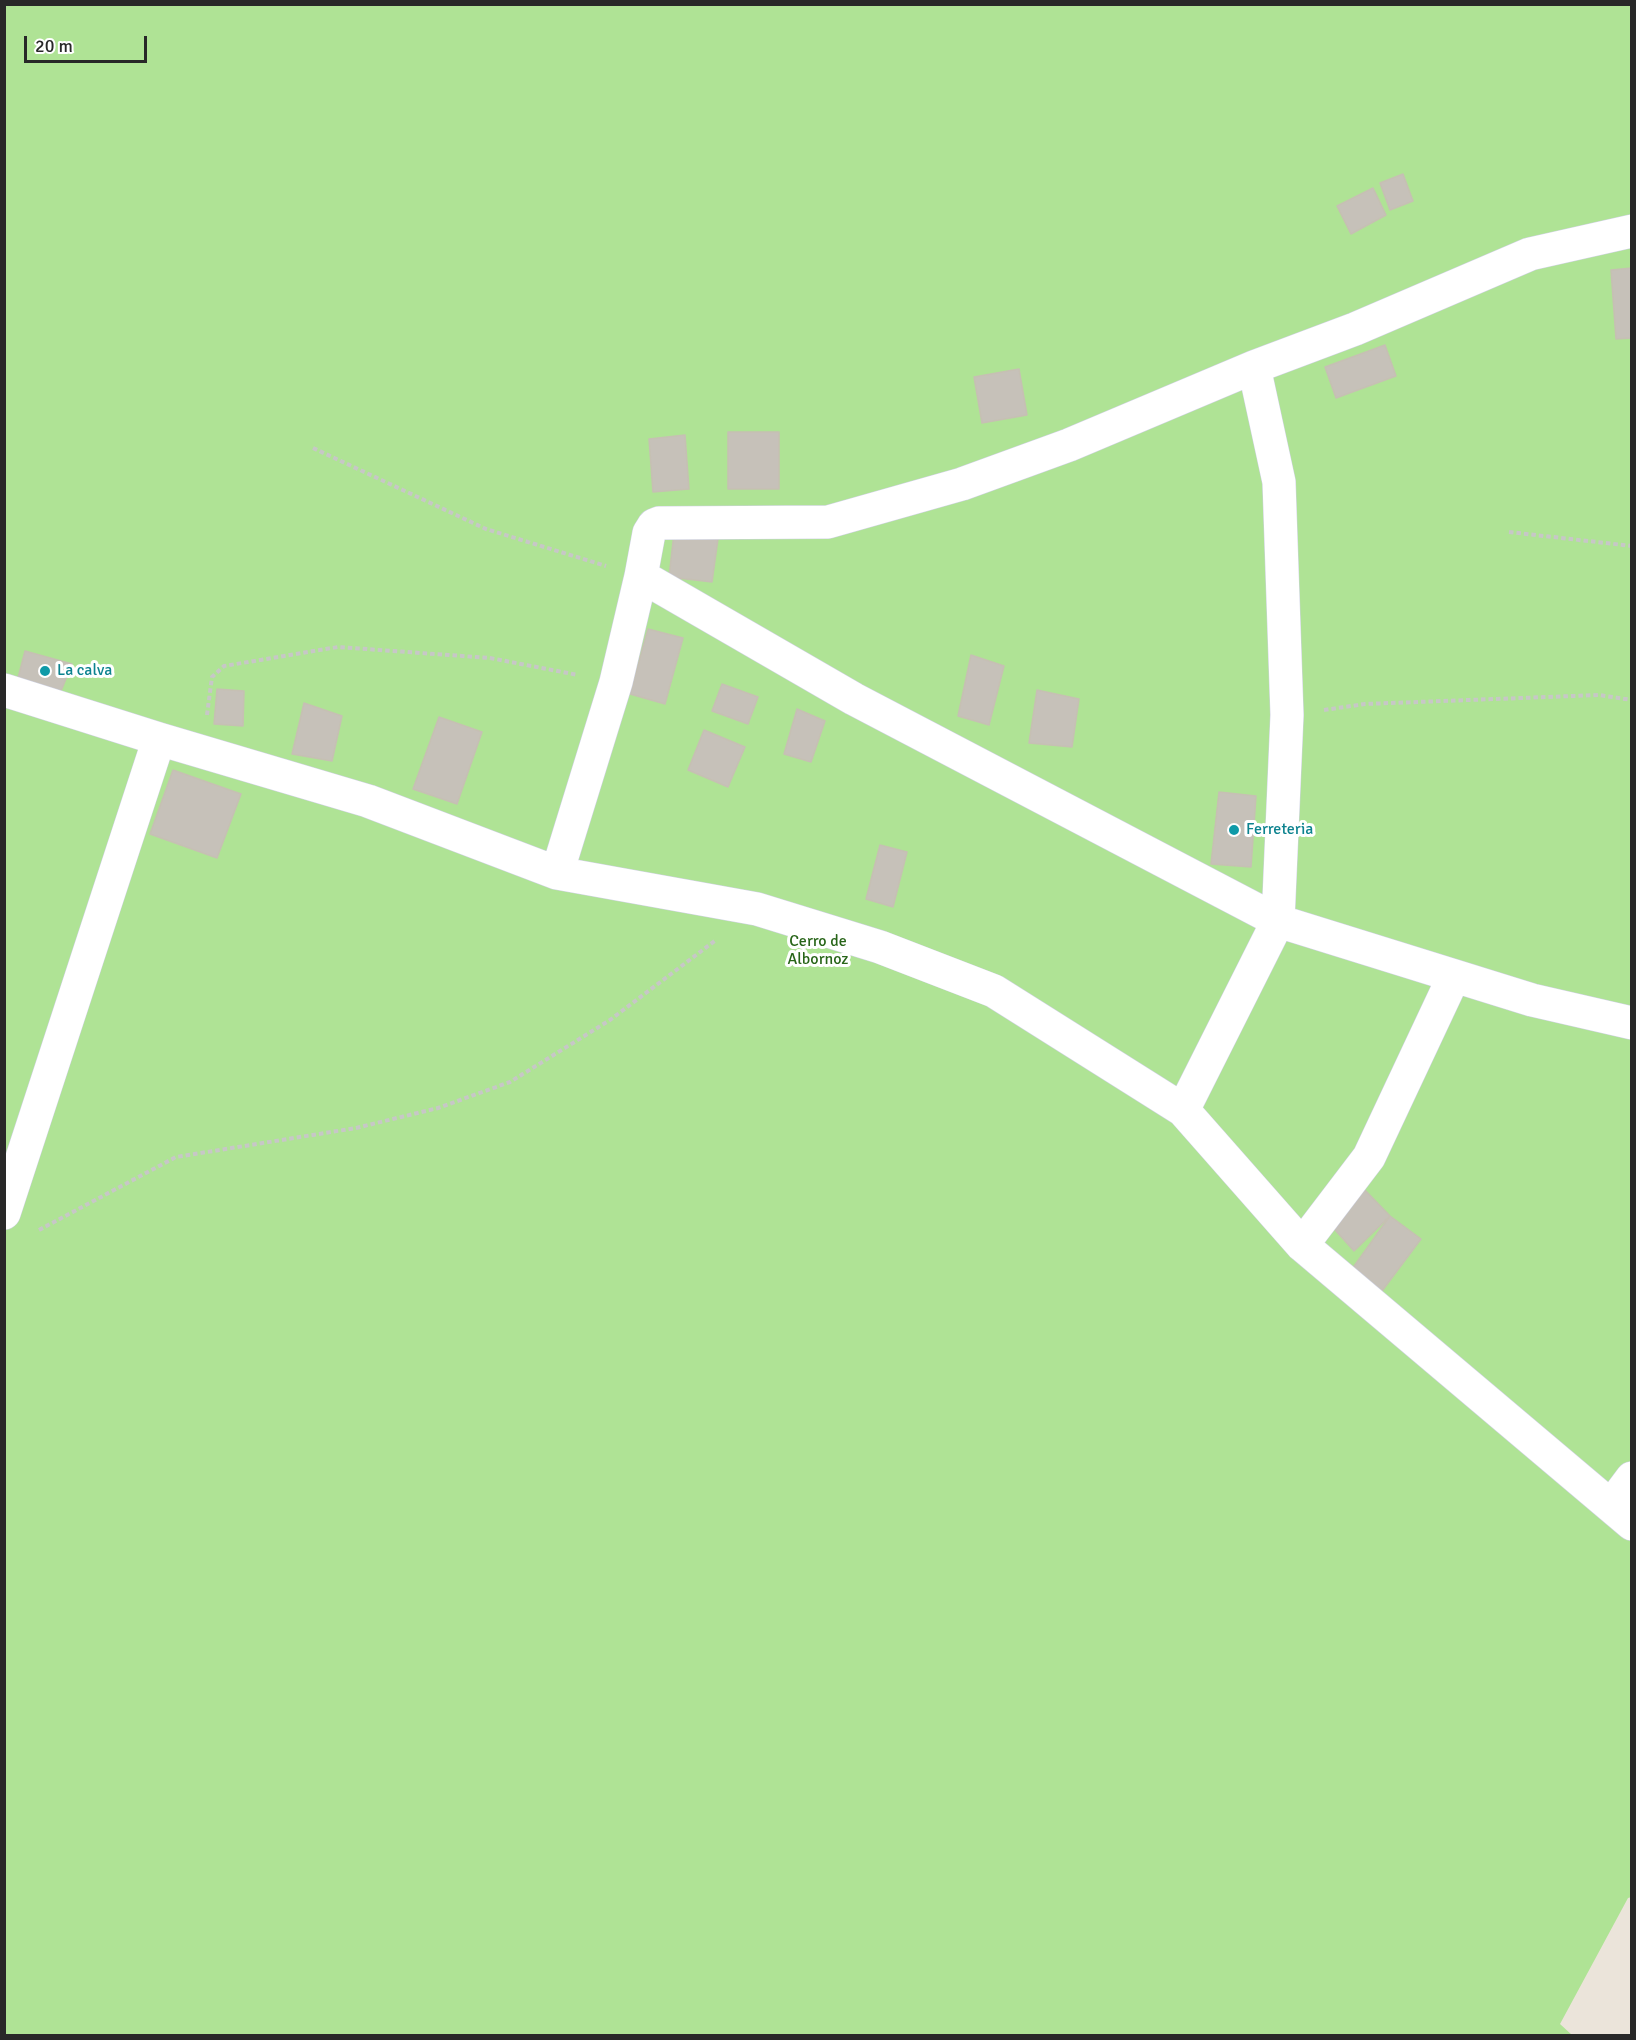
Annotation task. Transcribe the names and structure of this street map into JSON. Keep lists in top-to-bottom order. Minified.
{"parks":["Cerro de Albornoz"],"places":["La calva","Ferreteria"],"scale_bar":"20 m"}
